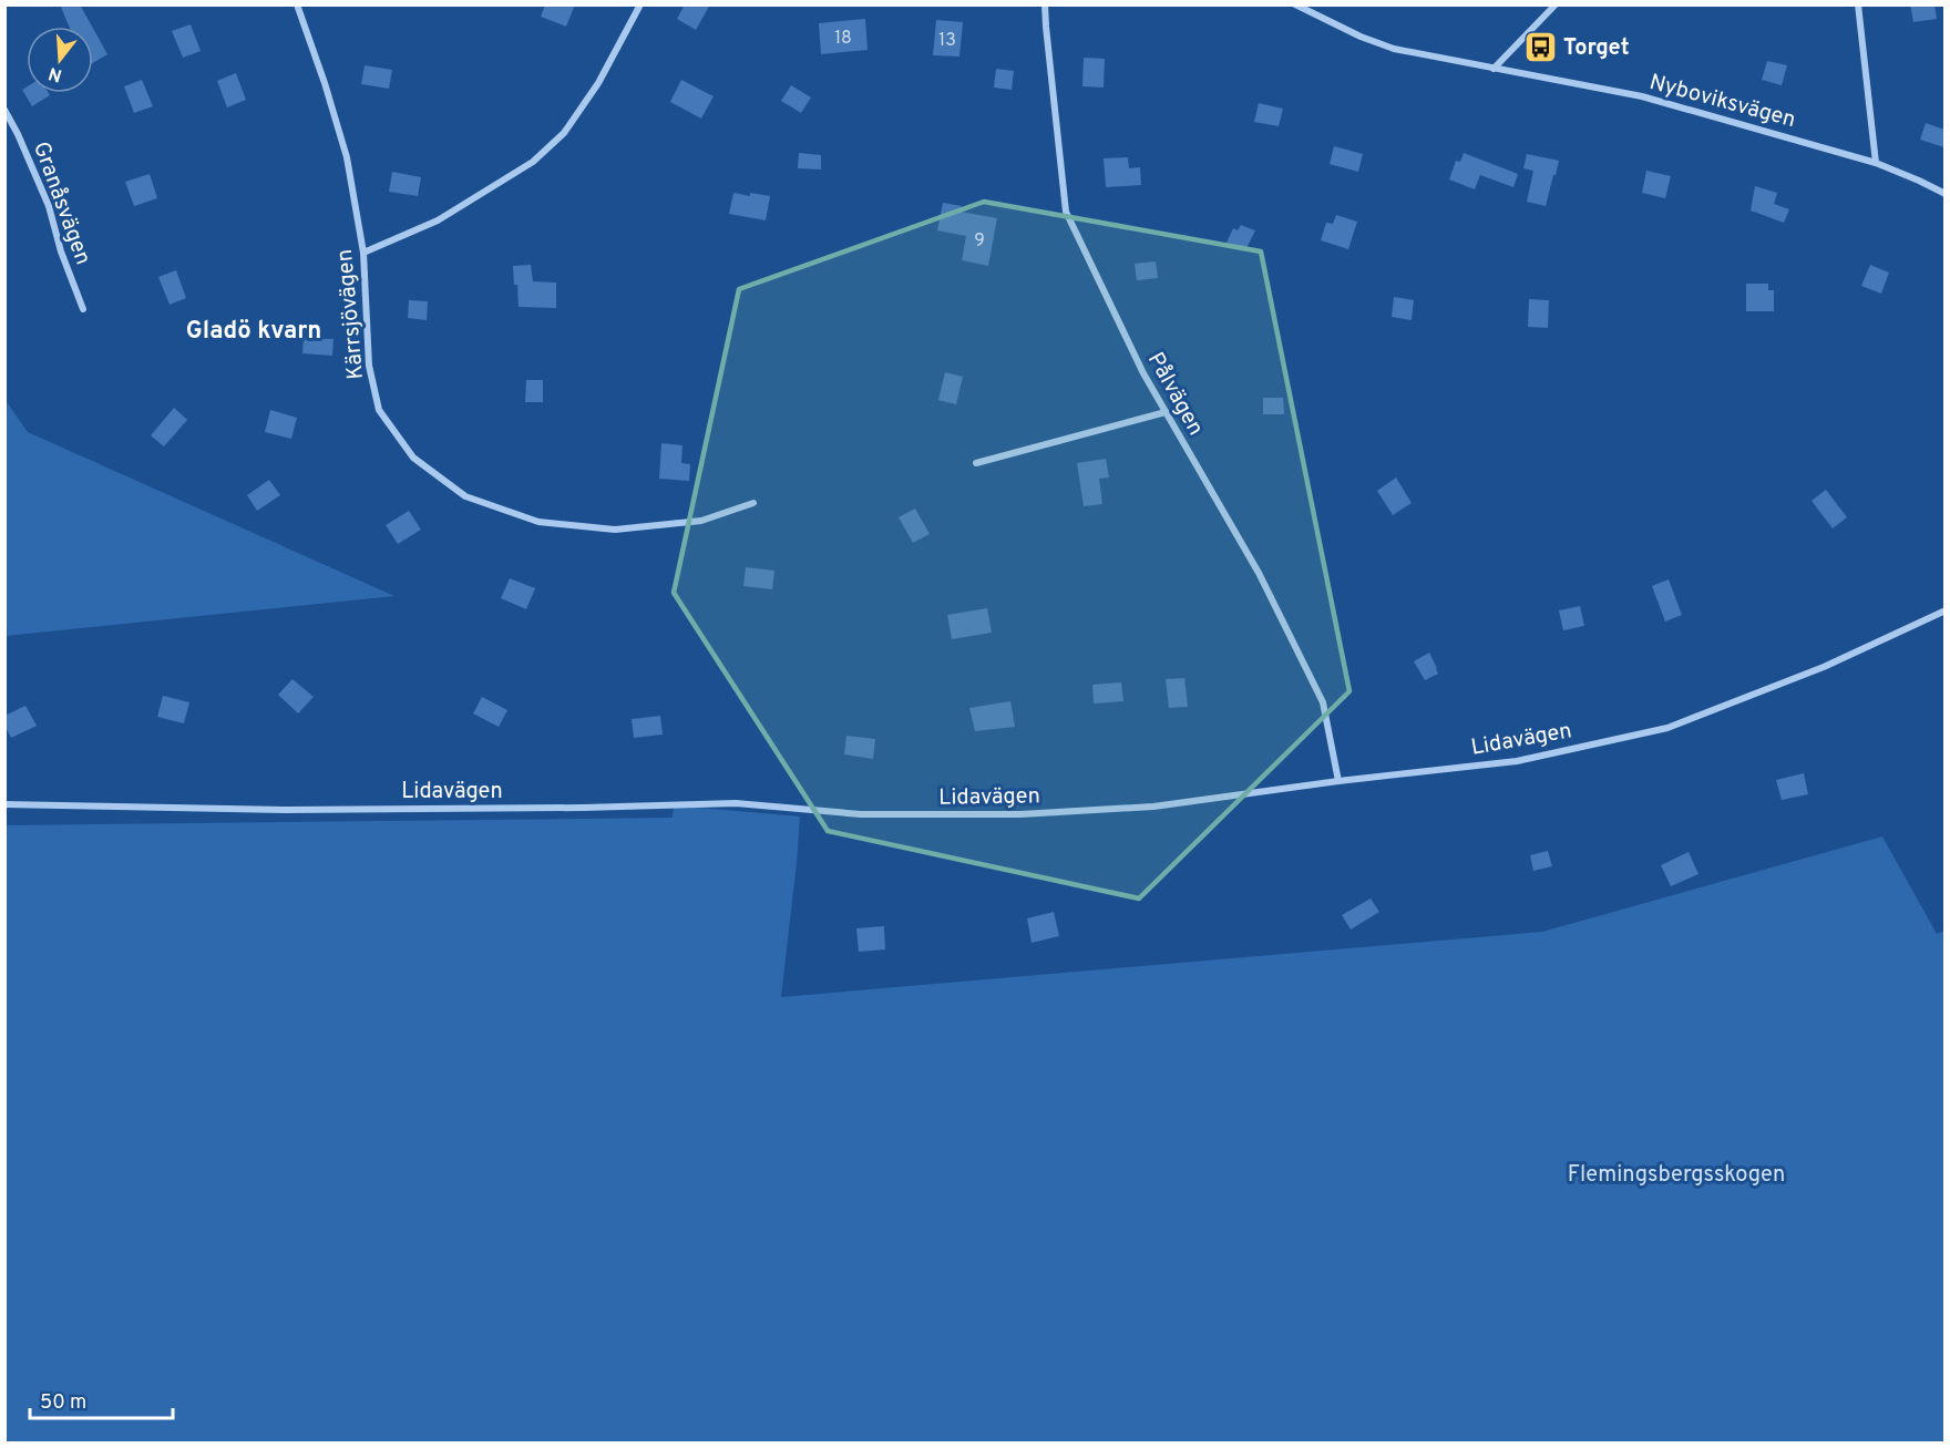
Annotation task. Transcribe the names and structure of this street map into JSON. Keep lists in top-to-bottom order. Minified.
{"streets":{"street":["Nyboviksvägen","Granåsvägen","Kärrsjövägen","Pålvägen","Lidavägen"]},"crossings":[["Pålvägen","Lidavägen"]],"districts":["Gladö kvarn"],"parks":["Flemingsbergsskogen"],"places":{"bus stop":["Torget"]},"house_numbers":["18","13","9"],"scale_bar":"50 m","north":"bottom"}
